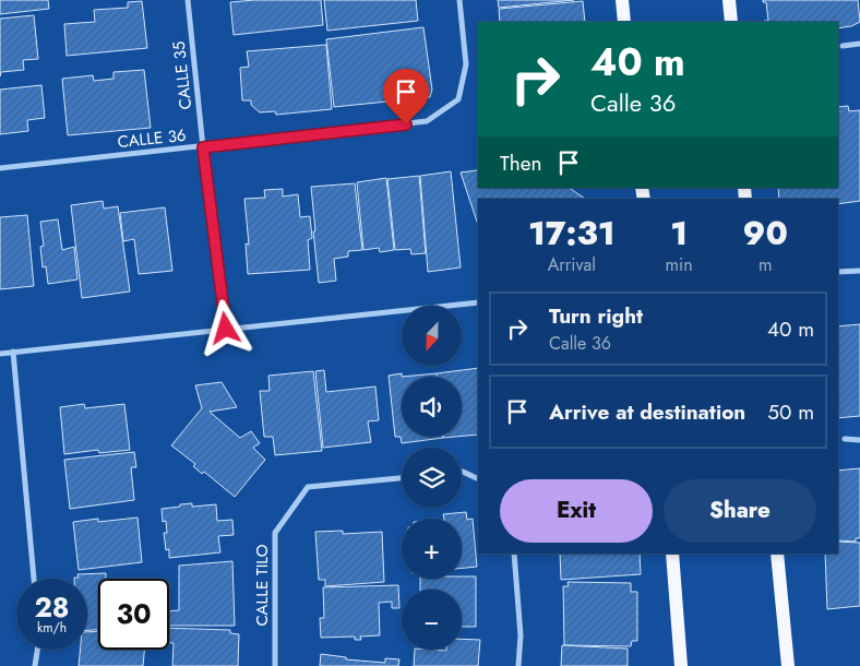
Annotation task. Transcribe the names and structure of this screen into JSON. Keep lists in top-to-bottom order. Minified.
{"streets":{"street":["CALLE 35","CALLE 36","CALLE TILO"]},"crossings":[["CALLE 35","CALLE 36"]],"north":"bottom","page":{"turn":["40 m","Calle 36"],"then":"Then","eta":["17:31","Arrival","1","min","90","m"],"list":[{"name":"Turn right","note":"Calle 36","value":"40 m"},{"name":"Arrive at destination","value":"50 m"}],"map_buttons":["+","−"],"buttons":["Exit","Share"],"speed":"28 km/h","limit":"30"}}
